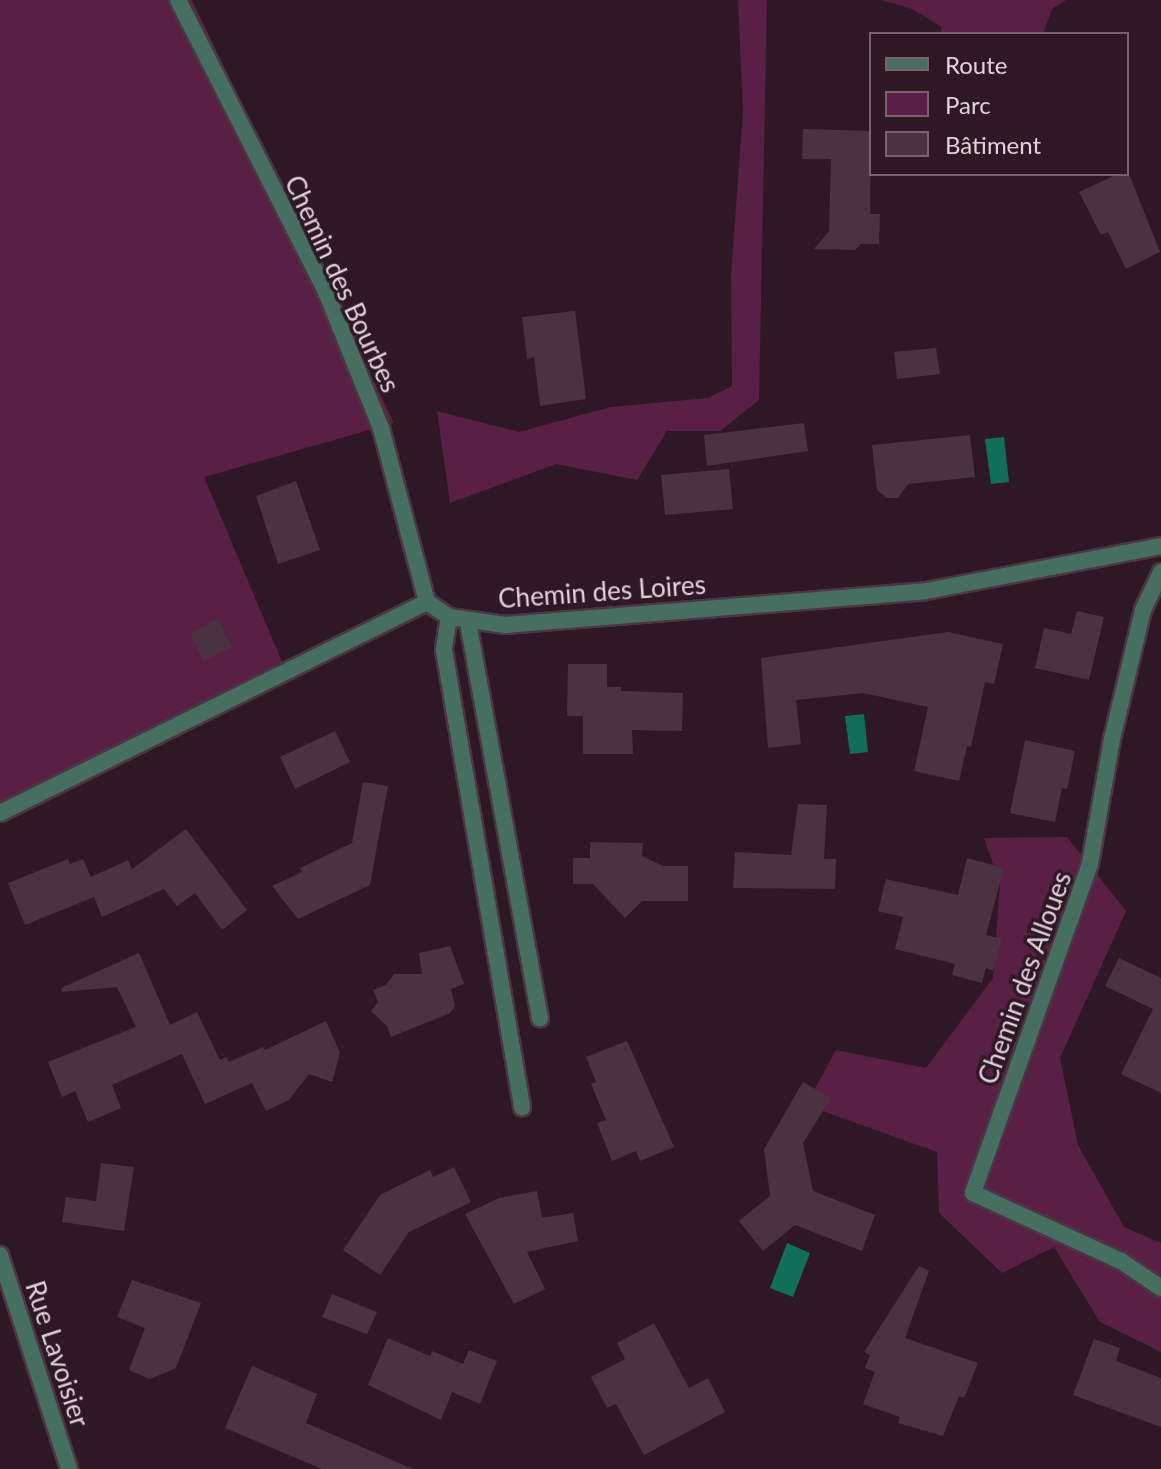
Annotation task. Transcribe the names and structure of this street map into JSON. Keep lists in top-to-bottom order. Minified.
{"streets":{"street":["Chemin des Bourbes","Chemin des Loires","Chemin des Alloues","Rue Lavoisier"]},"crossings":[["Chemin des Bourbes","Chemin des Loires"]],"legend":["Route","Parc","Bâtiment"]}
